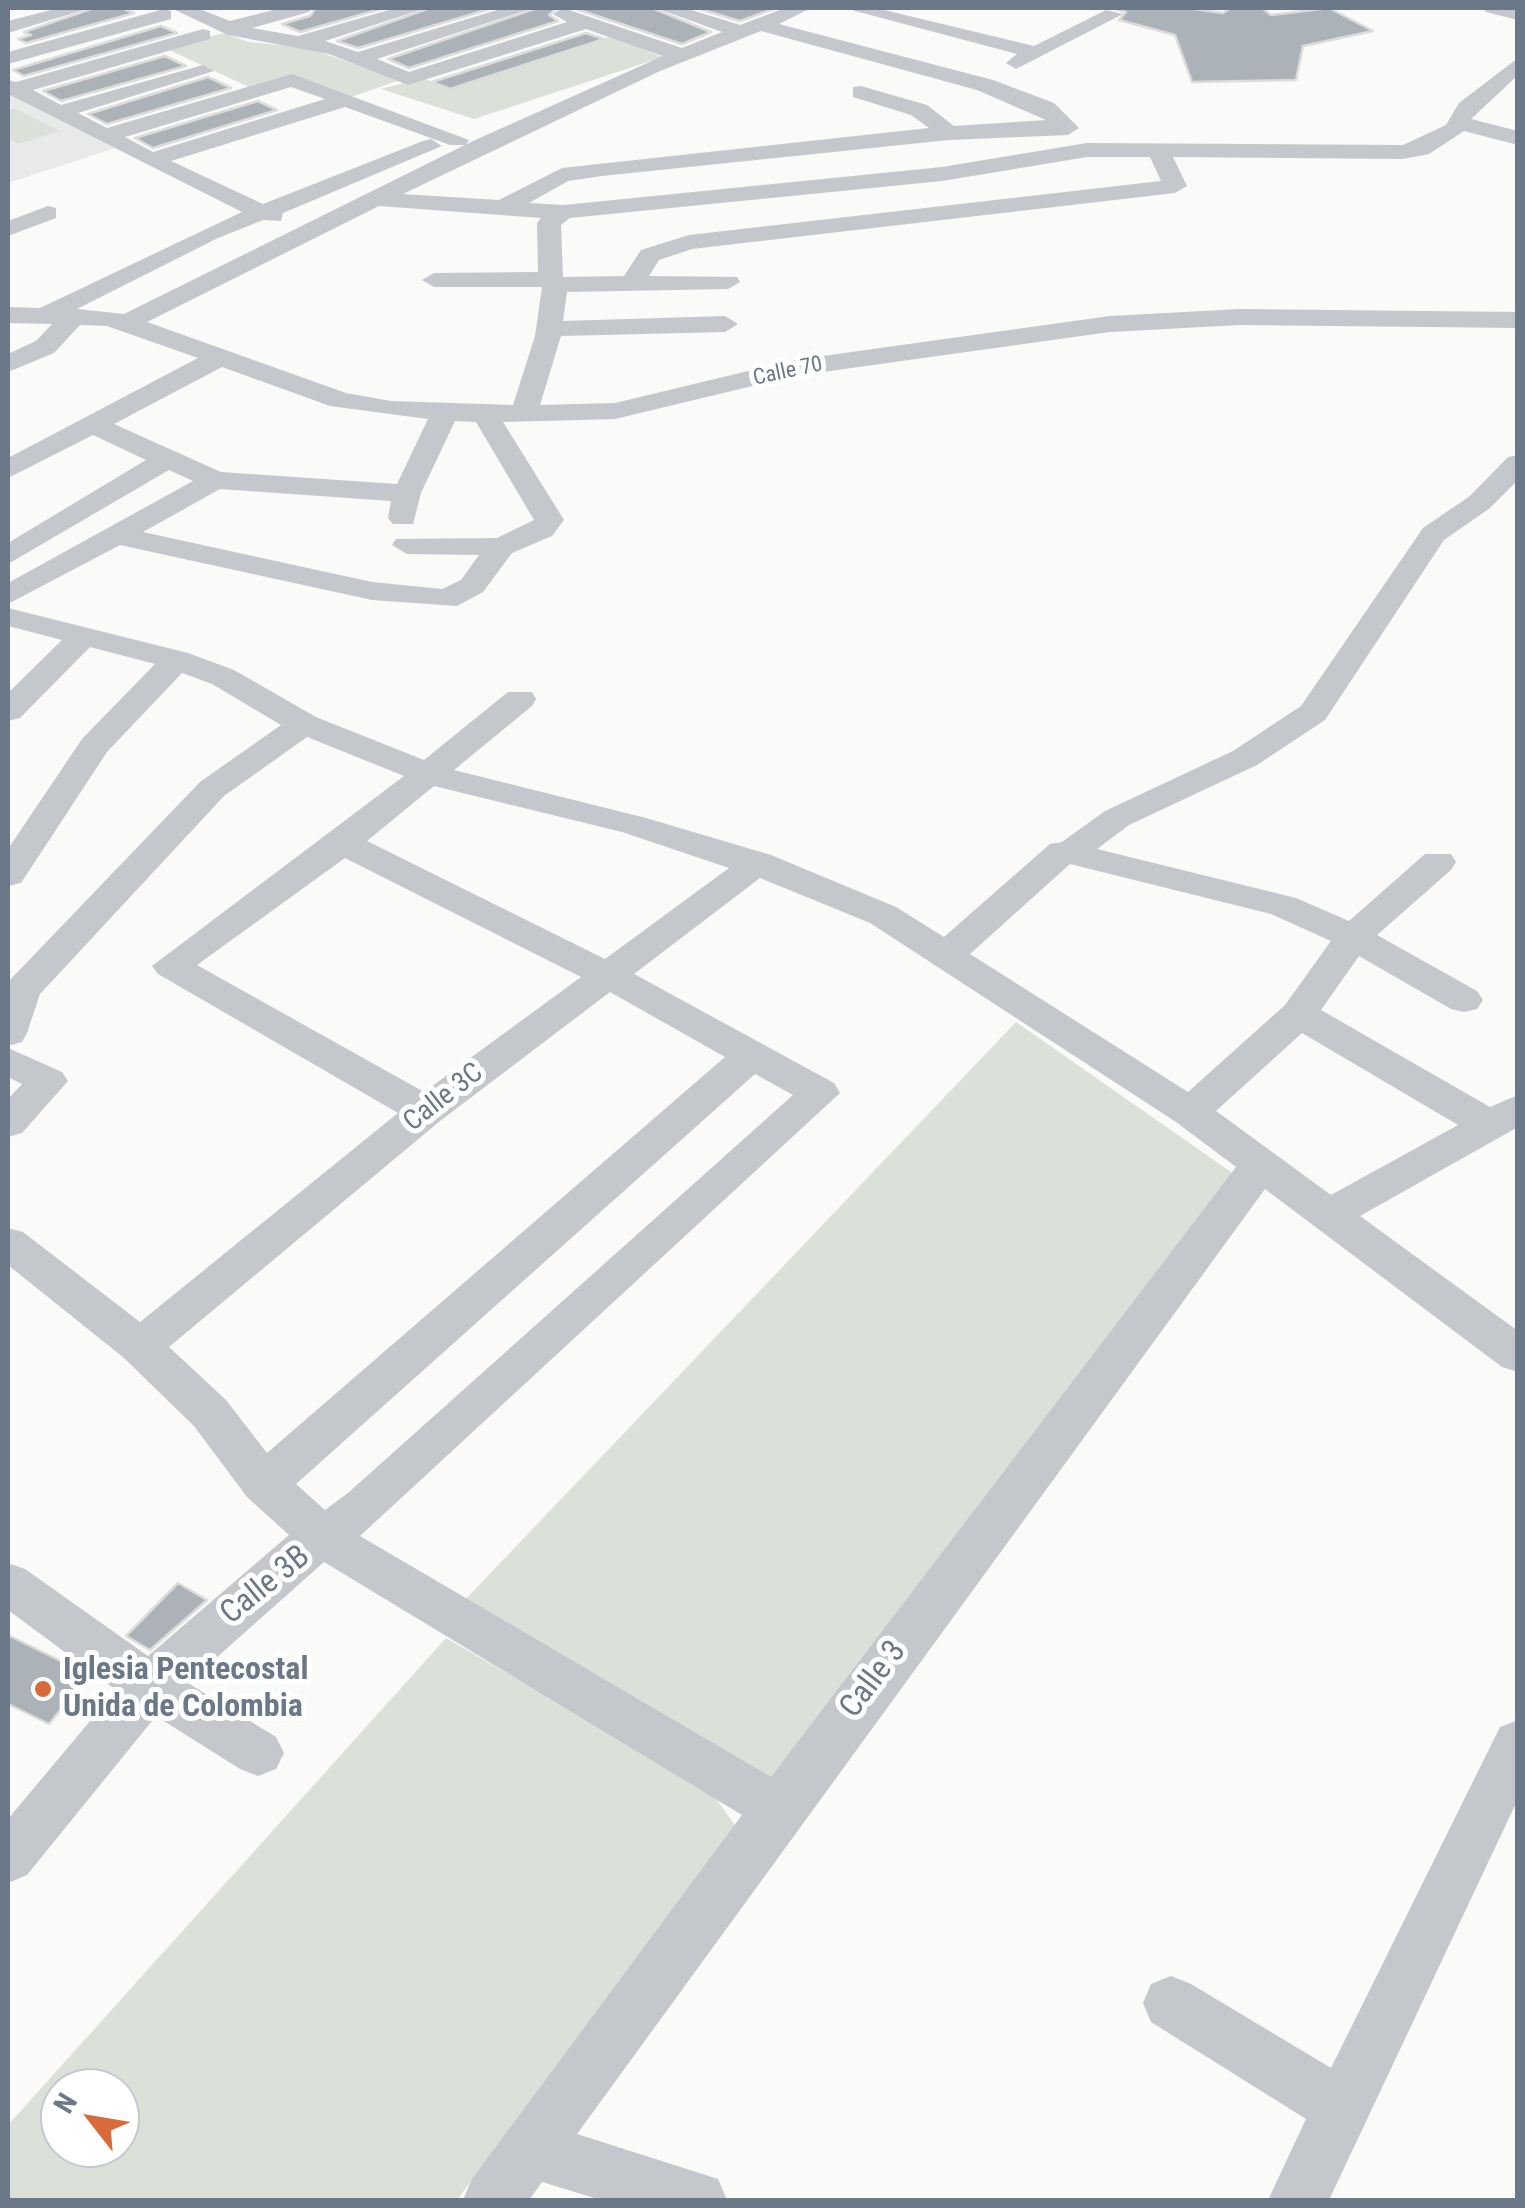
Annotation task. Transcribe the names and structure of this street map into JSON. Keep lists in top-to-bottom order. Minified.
{"streets":{"street":["Calle 70","Calle 3C","Calle 3B","Calle 3"]},"places":["Iglesia Pentecostal Unida de Colombia"],"north":"top left"}
